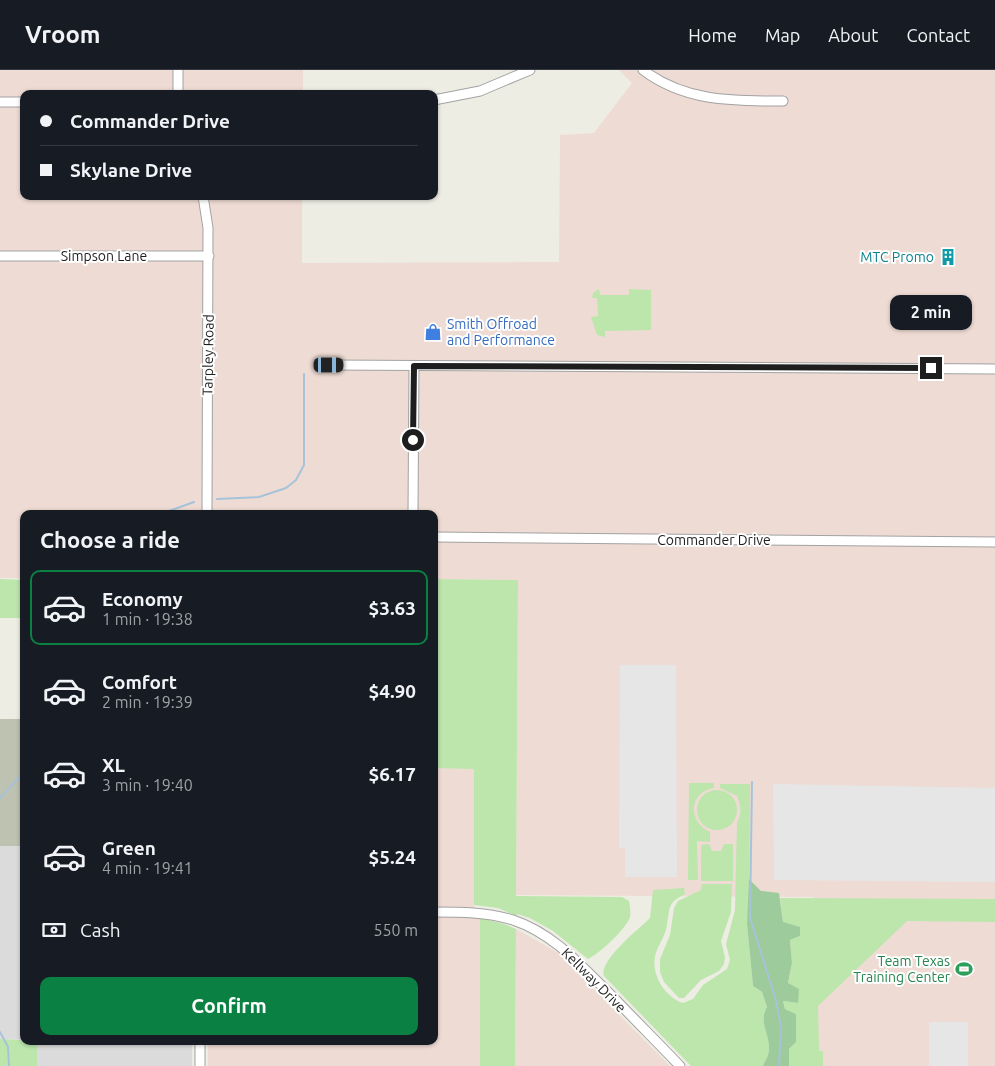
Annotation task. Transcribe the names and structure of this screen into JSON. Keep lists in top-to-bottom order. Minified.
{"streets":{"street":["Simpson Lane","Tarpley Road","Commander Drive","Kellway Drive"]},"crossings":[["Simpson Lane","Tarpley Road"]],"places":{"building":["MTC Promo"],"shop":["Smith Offroad and Performance"],"sports":["Team Texas Training Center"]},"page":{"header":"Vroom","nav":["Home","Map","About","Contact"],"banner":["Commander Drive","Skylane Drive"],"bubble":"2 min","heading":"Choose a ride","list":[{"name":"Economy","note":"1 min · 19:38","value":"$3.63"},{"name":"Comfort","note":"2 min · 19:39","value":"$4.90"},{"name":"XL","note":"3 min · 19:40","value":"$6.17"},{"name":"Green","note":"4 min · 19:41","value":"$5.24"}],"pay":["Cash","550 m"],"buttons":"Confirm"}}
